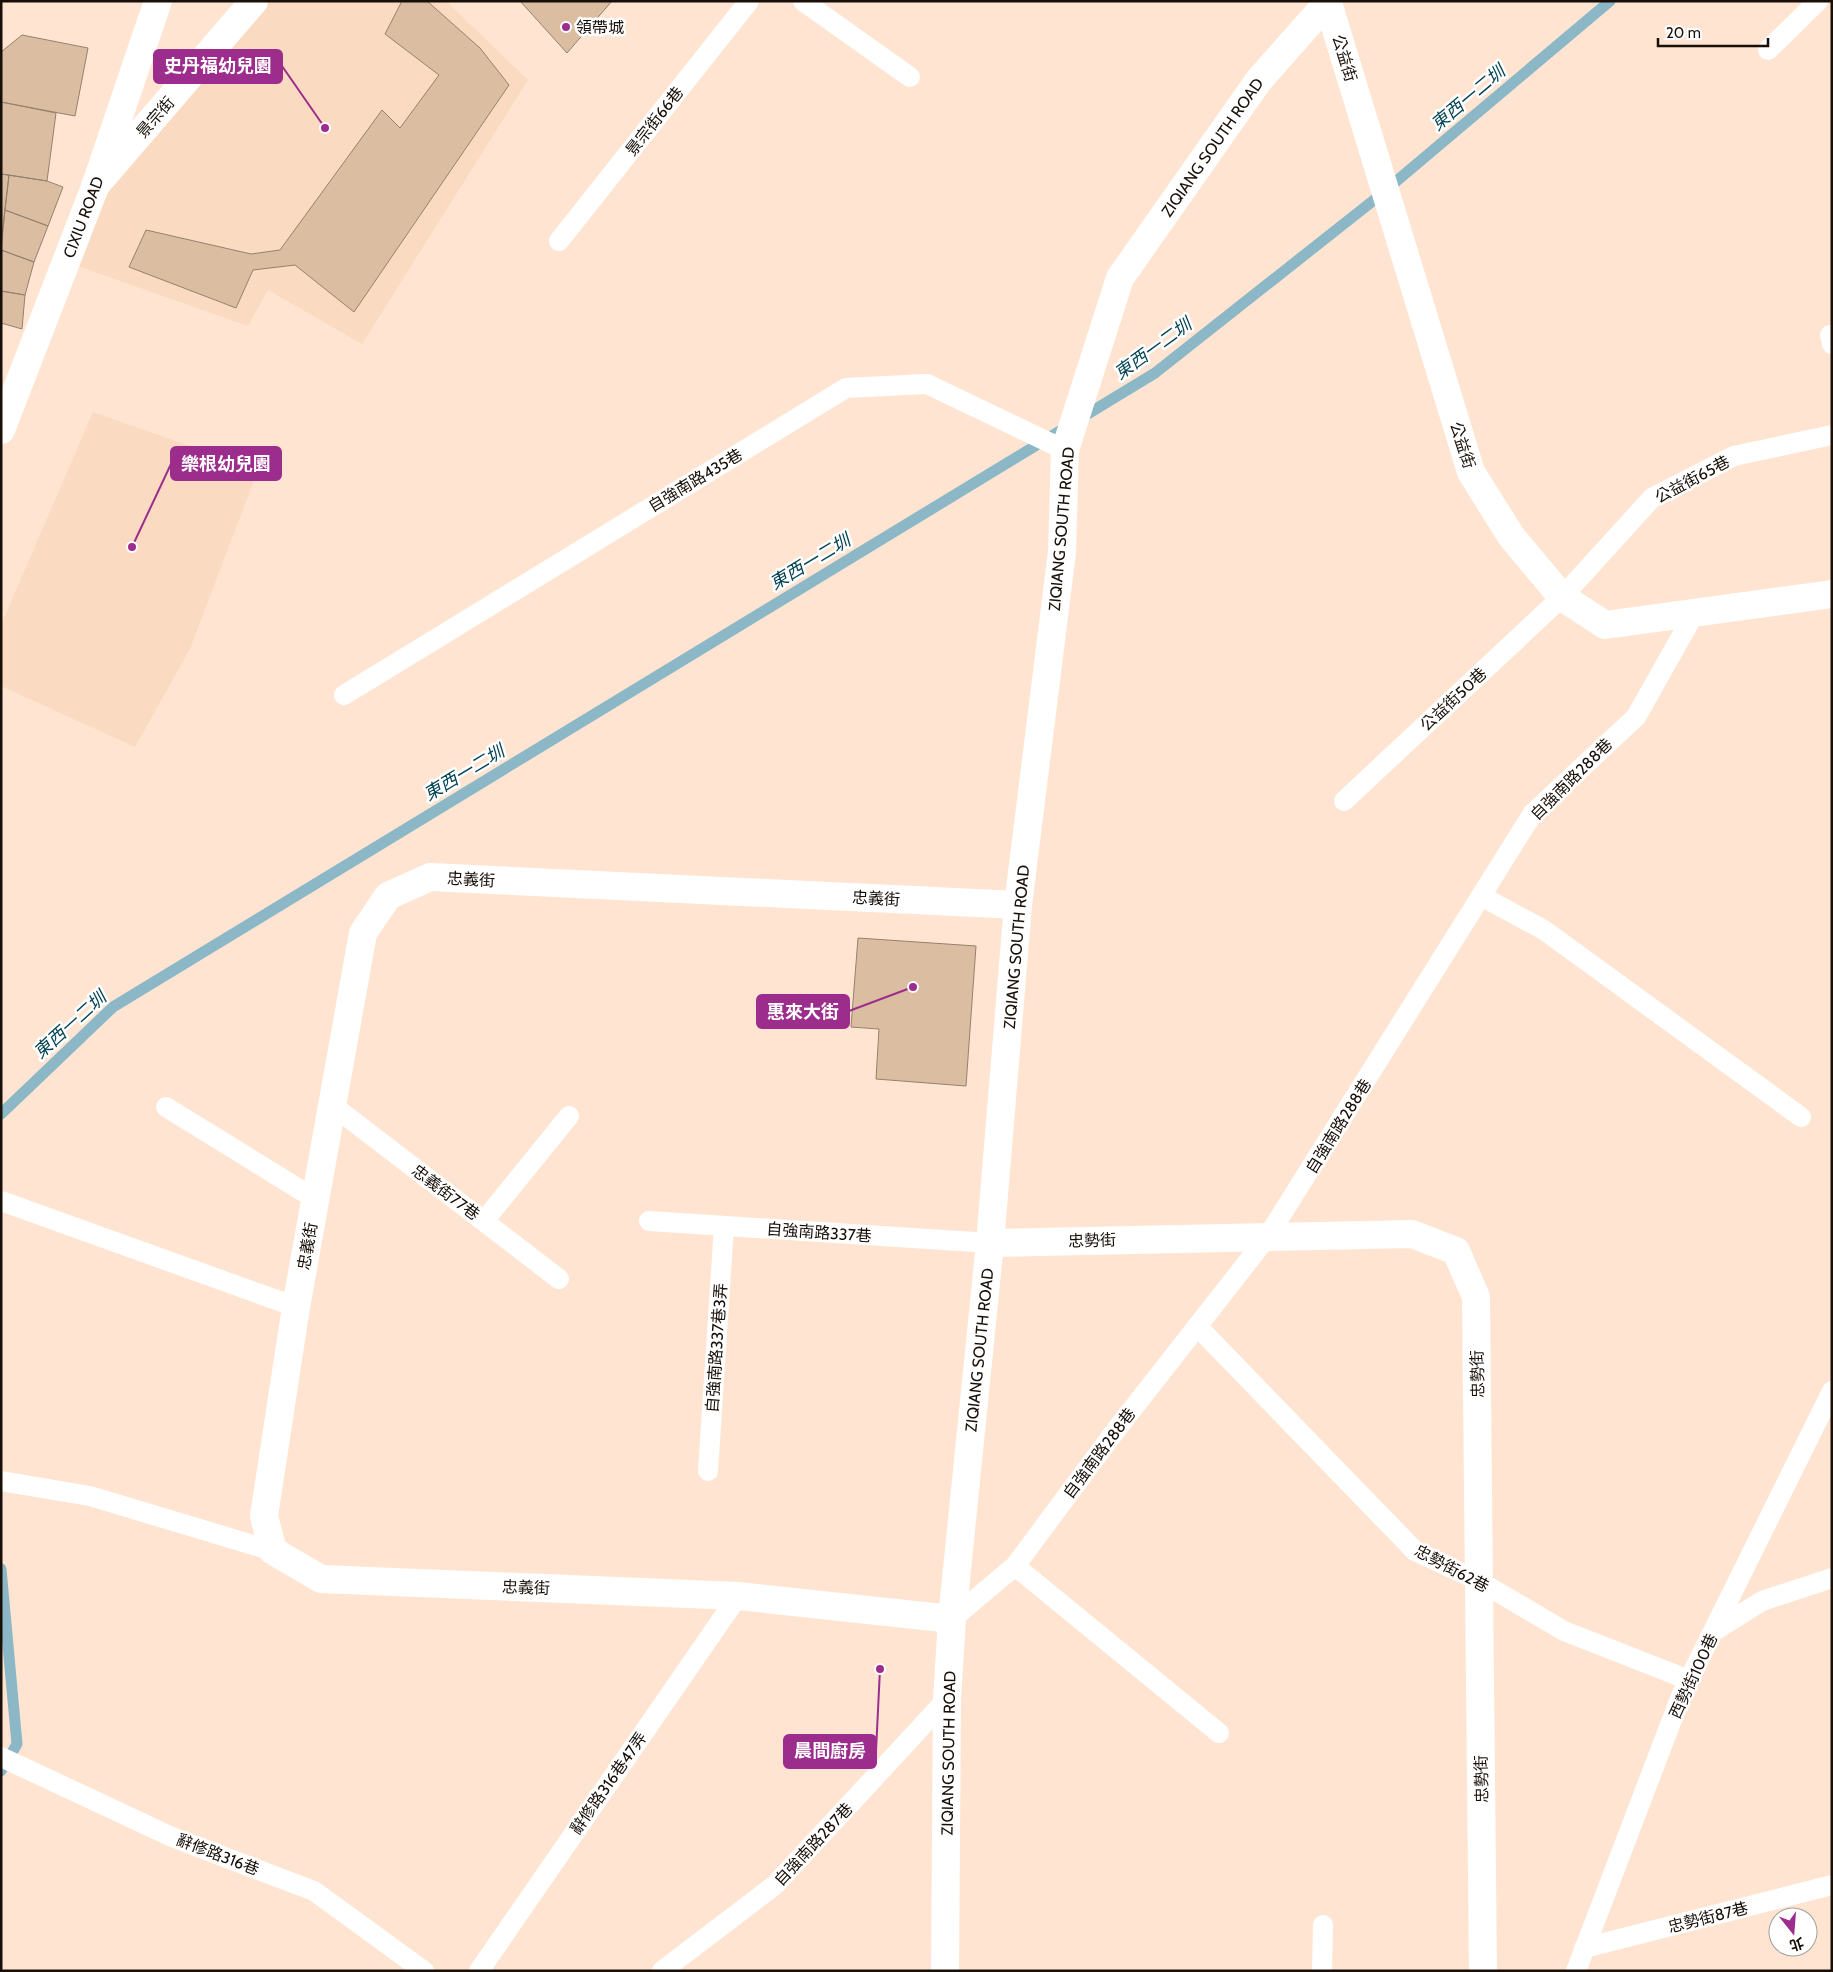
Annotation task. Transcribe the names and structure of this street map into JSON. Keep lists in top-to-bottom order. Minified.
{"streets":{"street":["公益街","景宗街","ZIQIANG SOUTH ROAD","CIXIU ROAD","忠義街","忠勢街"],"lane":["景宗街66巷","公益街65巷","自強南路435巷","公益街50巷","自強南路288巷","忠義街77巷","自強南路337巷","自強南路337巷3弄","忠勢街62巷","西勢街100巷","辭修路316巷47弄","自強南路287巷","辭修路316巷","忠勢街87巷"]},"crossings":[["公益街","ZIQIANG SOUTH ROAD"],["公益街","公益街65巷"],["公益街","公益街50巷"],["公益街","自強南路288巷"],["景宗街","CIXIU ROAD"],["ZIQIANG SOUTH ROAD","自強南路435巷"],["ZIQIANG SOUTH ROAD","自強南路288巷"],["ZIQIANG SOUTH ROAD","忠義街"],["ZIQIANG SOUTH ROAD","自強南路337巷"],["ZIQIANG SOUTH ROAD","忠勢街"],["ZIQIANG SOUTH ROAD","自強南路287巷"],["公益街65巷","公益街50巷"],["自強南路288巷","忠義街"],["自強南路288巷","忠勢街"],["自強南路288巷","忠勢街62巷"],["忠義街","忠義街77巷"],["忠義街","辭修路316巷47弄"],["自強南路337巷","忠勢街"],["自強南路337巷","自強南路337巷3弄"],["忠勢街","忠勢街62巷"],["忠勢街62巷","西勢街100巷"],["西勢街100巷","忠勢街87巷"]],"water":["東西一二圳"],"places":["領帶城","史丹福幼兒園","樂根幼兒園","惠來大街","晨間廚房"],"scale_bar":"20 m","north":"bottom"}
